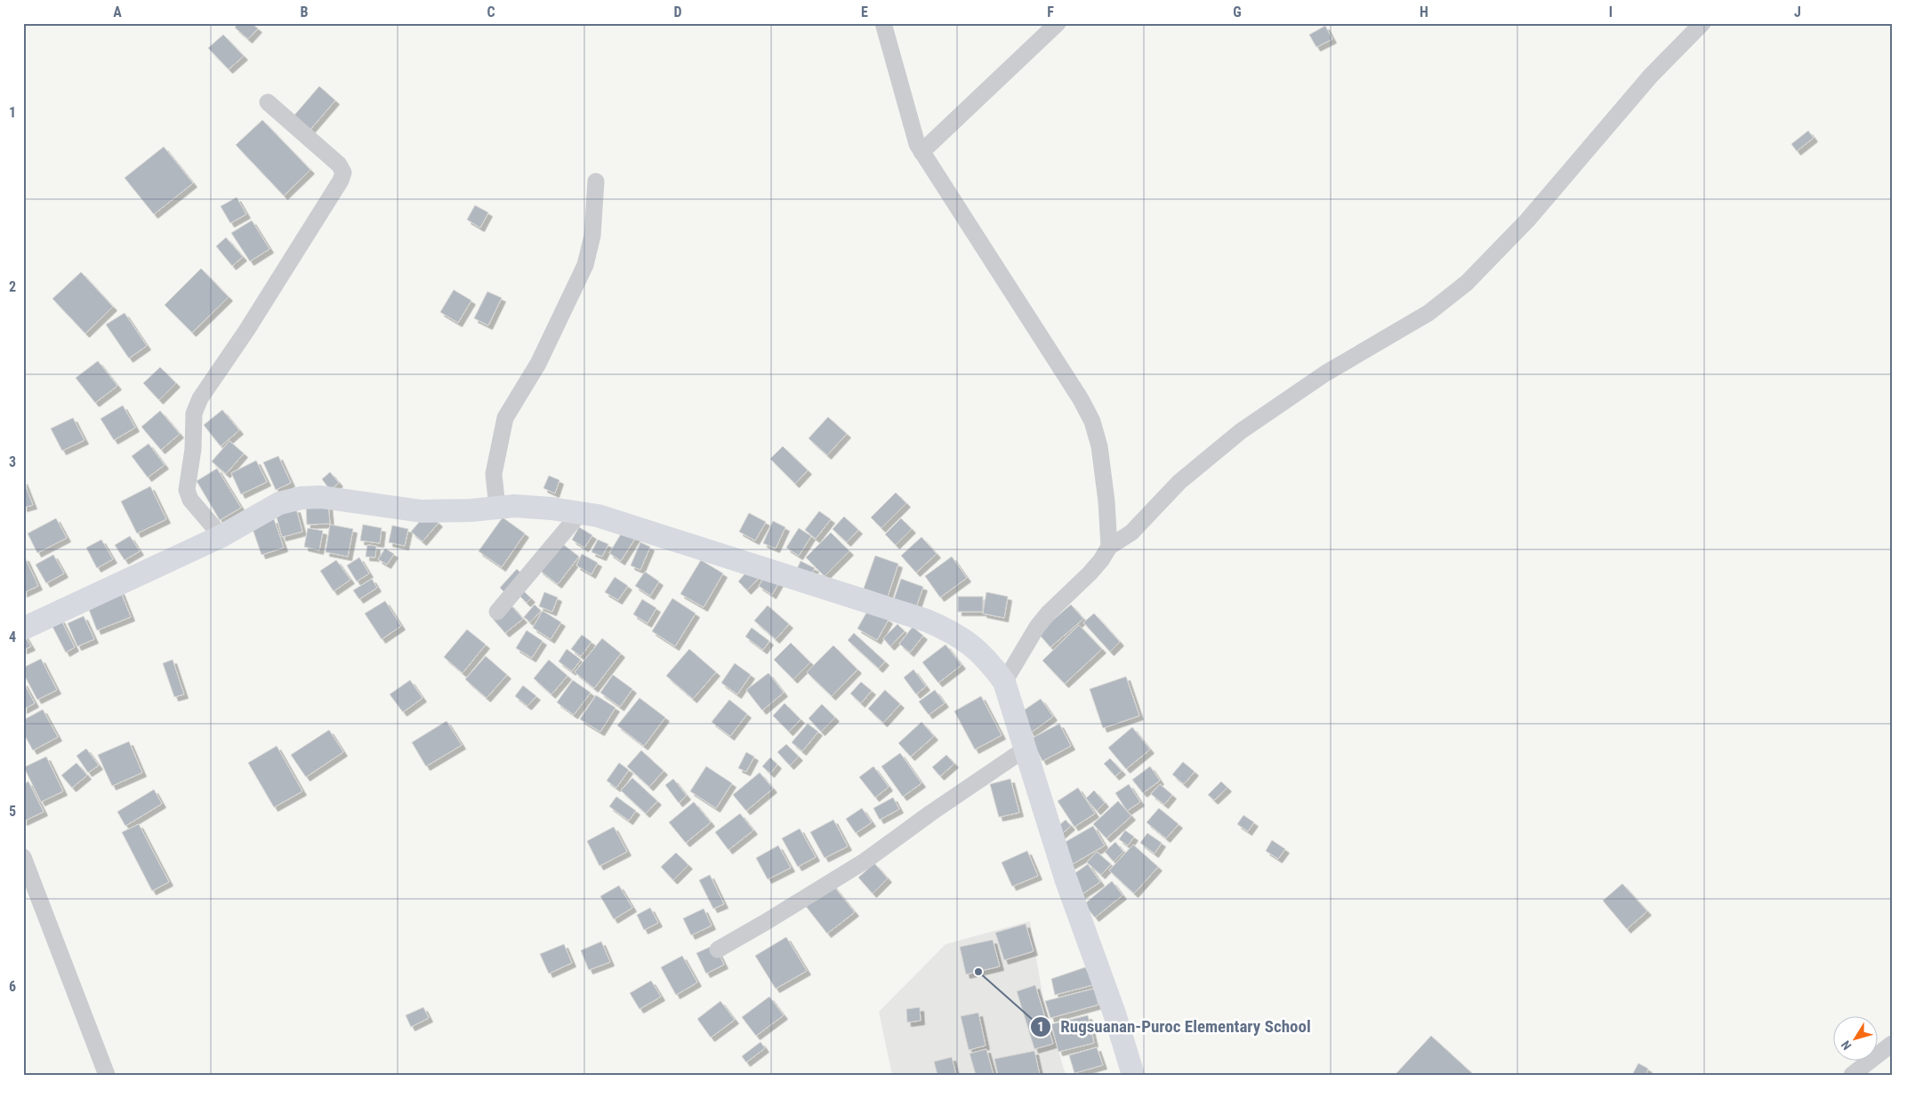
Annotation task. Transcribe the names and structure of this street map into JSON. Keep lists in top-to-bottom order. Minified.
{"places":["Rugsuanan-Puroc Elementary School"],"north":"bottom left","grid":{"columns":["A","B","C","D","E","F","G","H","I","J"],"rows":["1","2","3","4","5","6"]}}
